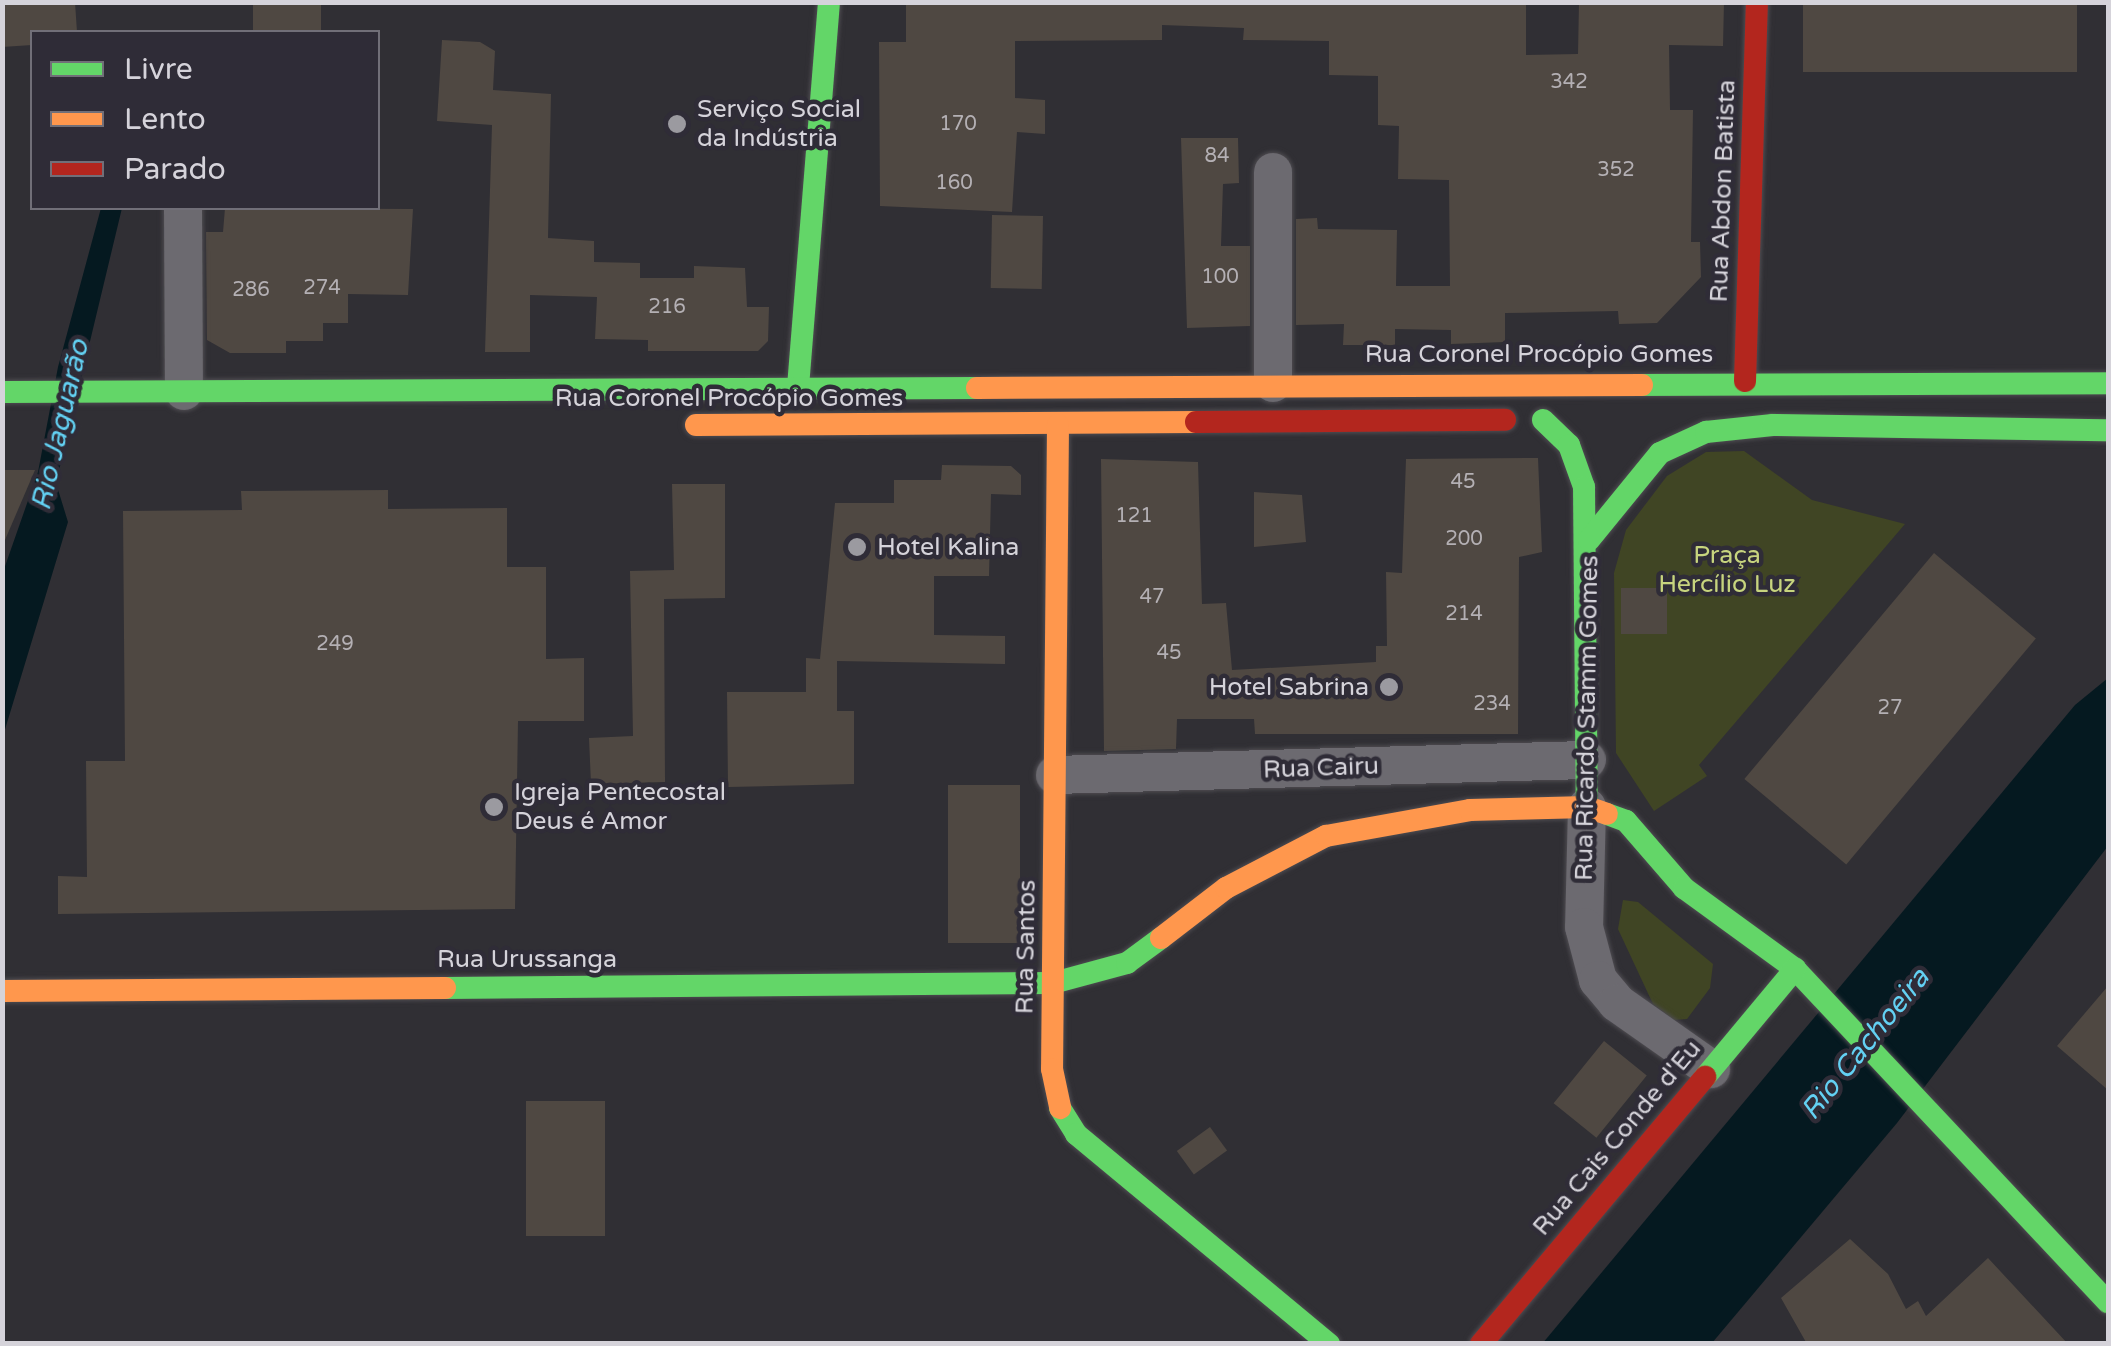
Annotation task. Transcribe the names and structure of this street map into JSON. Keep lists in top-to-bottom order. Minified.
{"streets":{"main road":["Rua Abdon Batista","Rua Coronel Procópio Gomes","Rua Ricardo Stamm Gomes","Rua Santos","Rua Urussanga","Rua Cais Conde d'Eu"],"street":["Rua Cairu"]},"crossings":[["Rua Abdon Batista","Rua Coronel Procópio Gomes"],["Rua Coronel Procópio Gomes","Rua Santos"],["Rua Ricardo Stamm Gomes","Rua Cairu"],["Rua Ricardo Stamm Gomes","Rua Urussanga"],["Rua Ricardo Stamm Gomes","Rua Cais Conde d'Eu"],["Rua Cairu","Rua Santos"],["Rua Santos","Rua Urussanga"]],"water":["Rio Jaguarão","Rio Cachoeira"],"parks":["Praça Hercílio Luz"],"places":["Serviço Social da Indústria","Hotel Kalina","Hotel Sabrina","Igreja Pentecostal Deus é Amor"],"house_numbers":["342","170","84","352","160","100","274","286","216","45","121","200","47","214","249","45","234","27"],"legend":["Livre","Lento","Parado"]}
